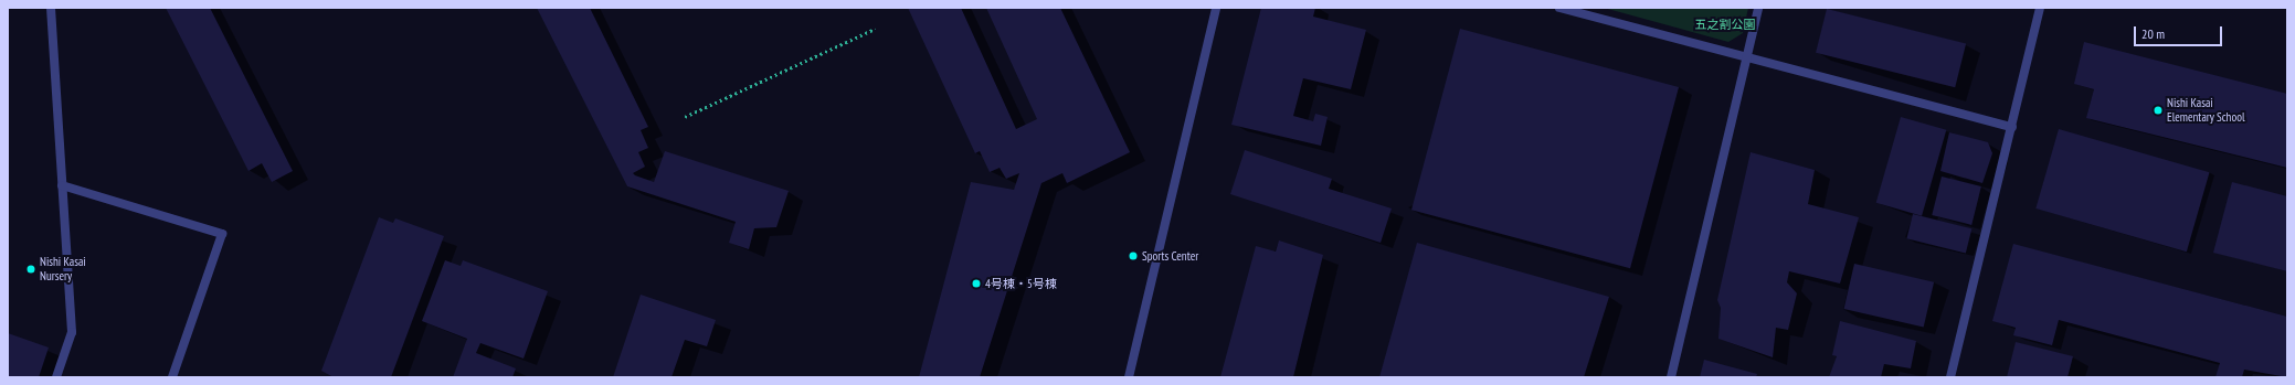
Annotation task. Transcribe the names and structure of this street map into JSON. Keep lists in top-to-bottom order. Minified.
{"parks":["五之割公園"],"places":["Nishi Kasai Elementary School","Sports Center","Nishi Kasai Nursery","4号棟・5号棟"],"scale_bar":"20 m"}
